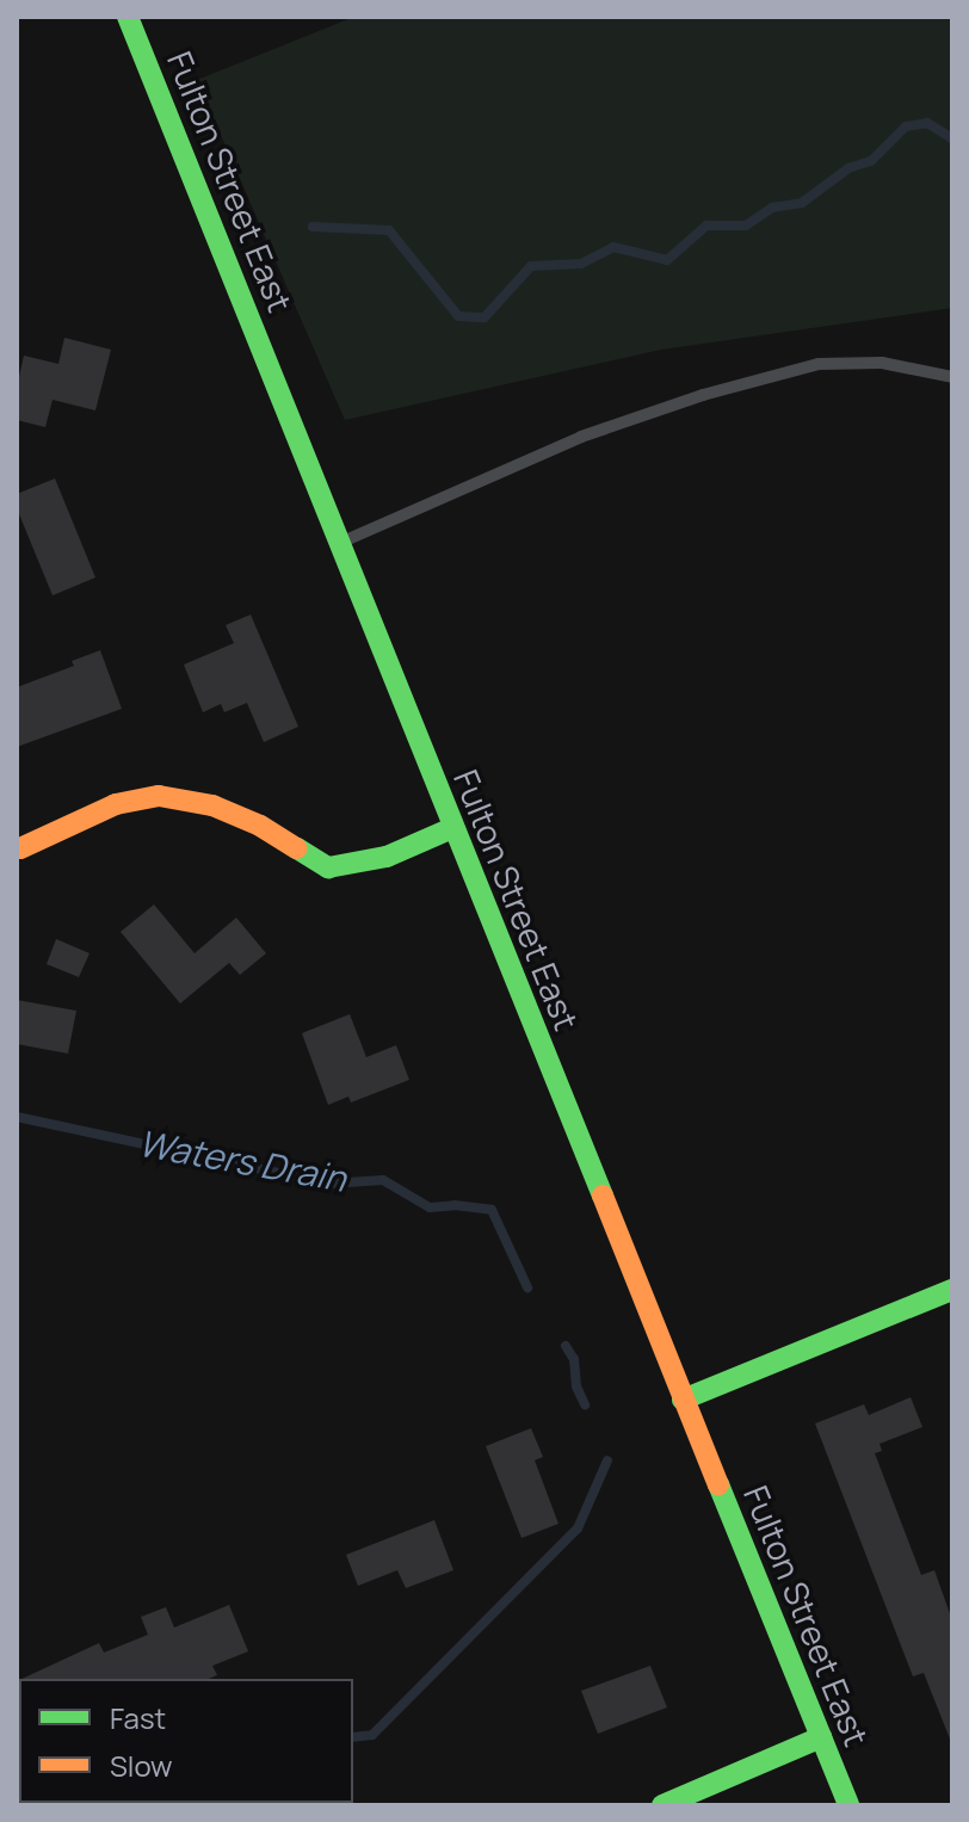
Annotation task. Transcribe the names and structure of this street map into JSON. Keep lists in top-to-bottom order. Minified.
{"streets":{"main road":["Fulton Street East"]},"water":["Waters Drain"],"legend":["Fast","Slow"]}
